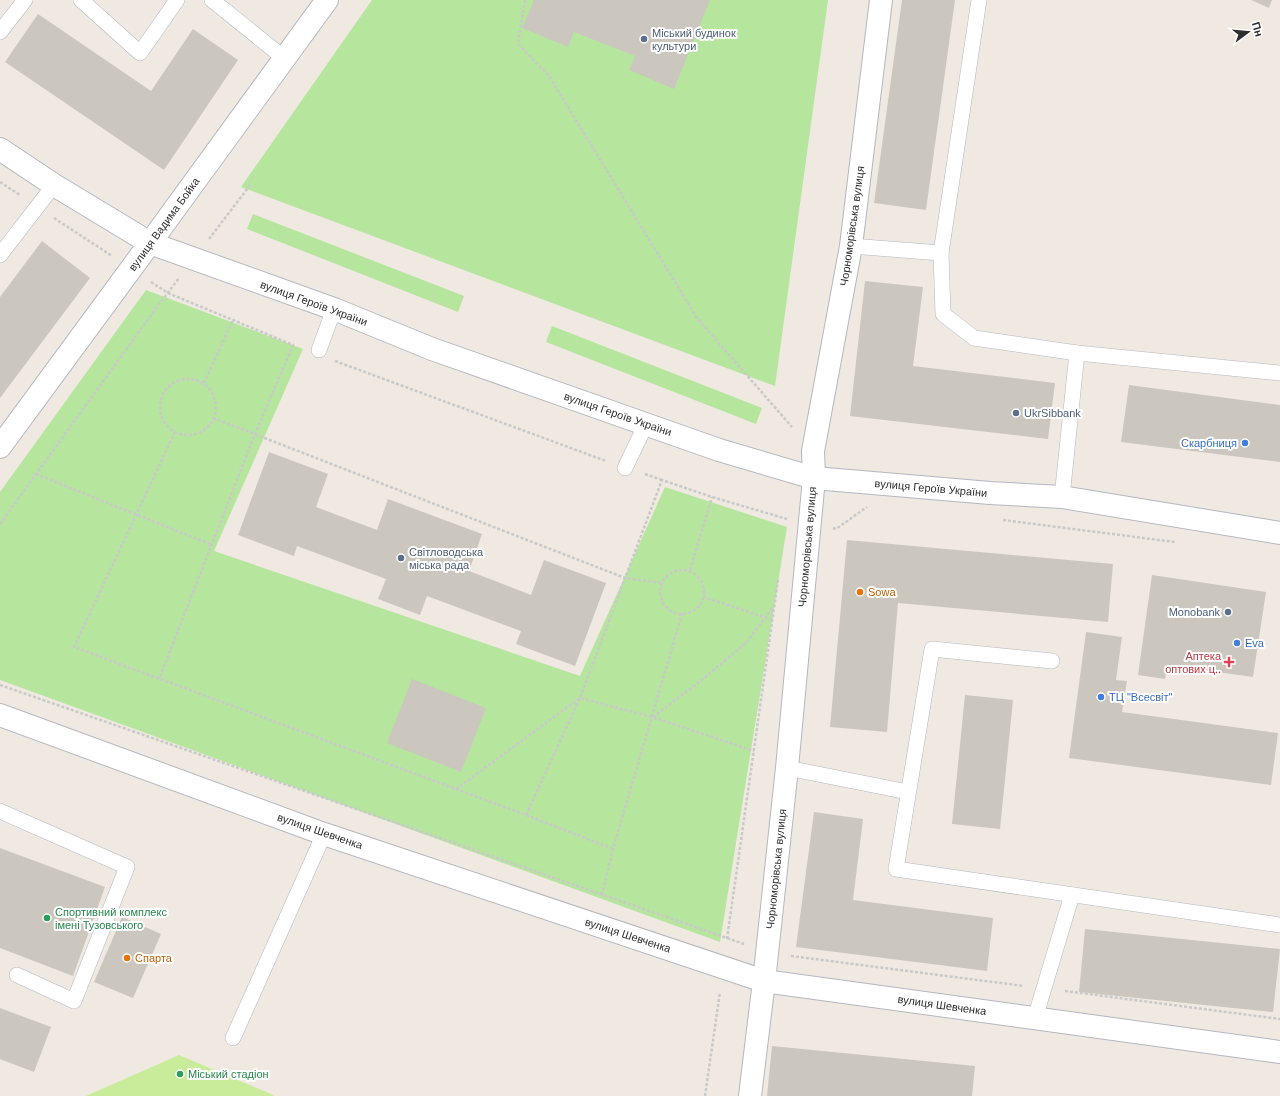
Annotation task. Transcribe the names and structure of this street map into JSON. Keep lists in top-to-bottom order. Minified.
{"streets":{"street":["вулиця Вадима Бойка","Чорноморівська вулиця","вулиця Героїв України","вулиця Шевченка"]},"crossings":[["вулиця Вадима Бойка","вулиця Героїв України"],["Чорноморівська вулиця","вулиця Героїв України"],["Чорноморівська вулиця","вулиця Шевченка"]],"places":{"other":["Міський будинок культури","UkrSibbank","Скарбниця","Світловодська міська рада","Sowa","Monobank","Eva","ТЦ \"Всесвіт\"","Спортивний комплекс імені Тузовського","Спарта","Міський стадіон"],"health":["Аптека оптових ц‥"]},"north":"right"}
